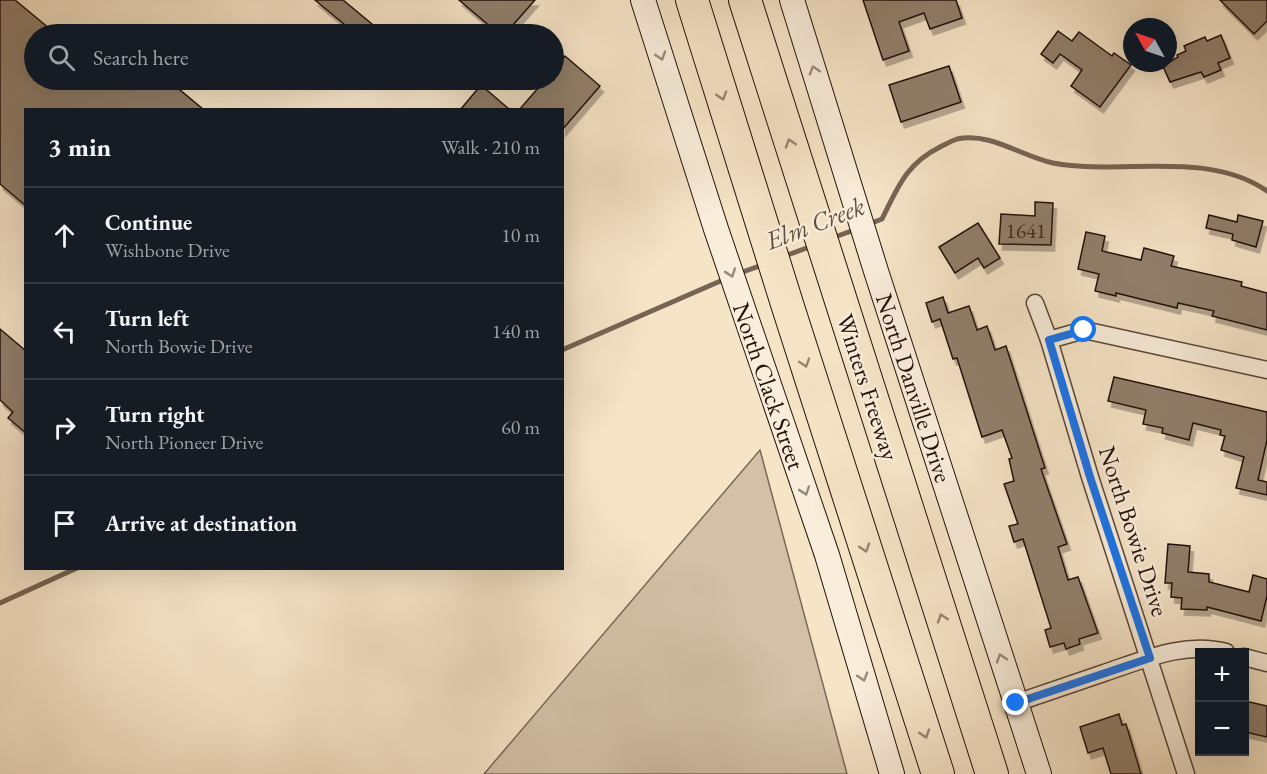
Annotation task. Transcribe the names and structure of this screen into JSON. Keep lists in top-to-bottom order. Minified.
{"streets":{"highway":["Winters Freeway"],"main road":["North Clack Street","North Danville Drive"],"street":["North Bowie Drive"]},"one_way":["North Clack Street","North Danville Drive"],"water":["Elm Creek"],"house_numbers":["1641"],"north":"top left","page":{"search":"Search here","heading":["3 min","Walk · 210 m"],"list":[["Continue","Wishbone Drive","10 m"],["Turn left","North Bowie Drive","140 m"],["Turn right","North Pioneer Drive","60 m"],"Arrive at destination"],"map_buttons":["+","−"]}}
